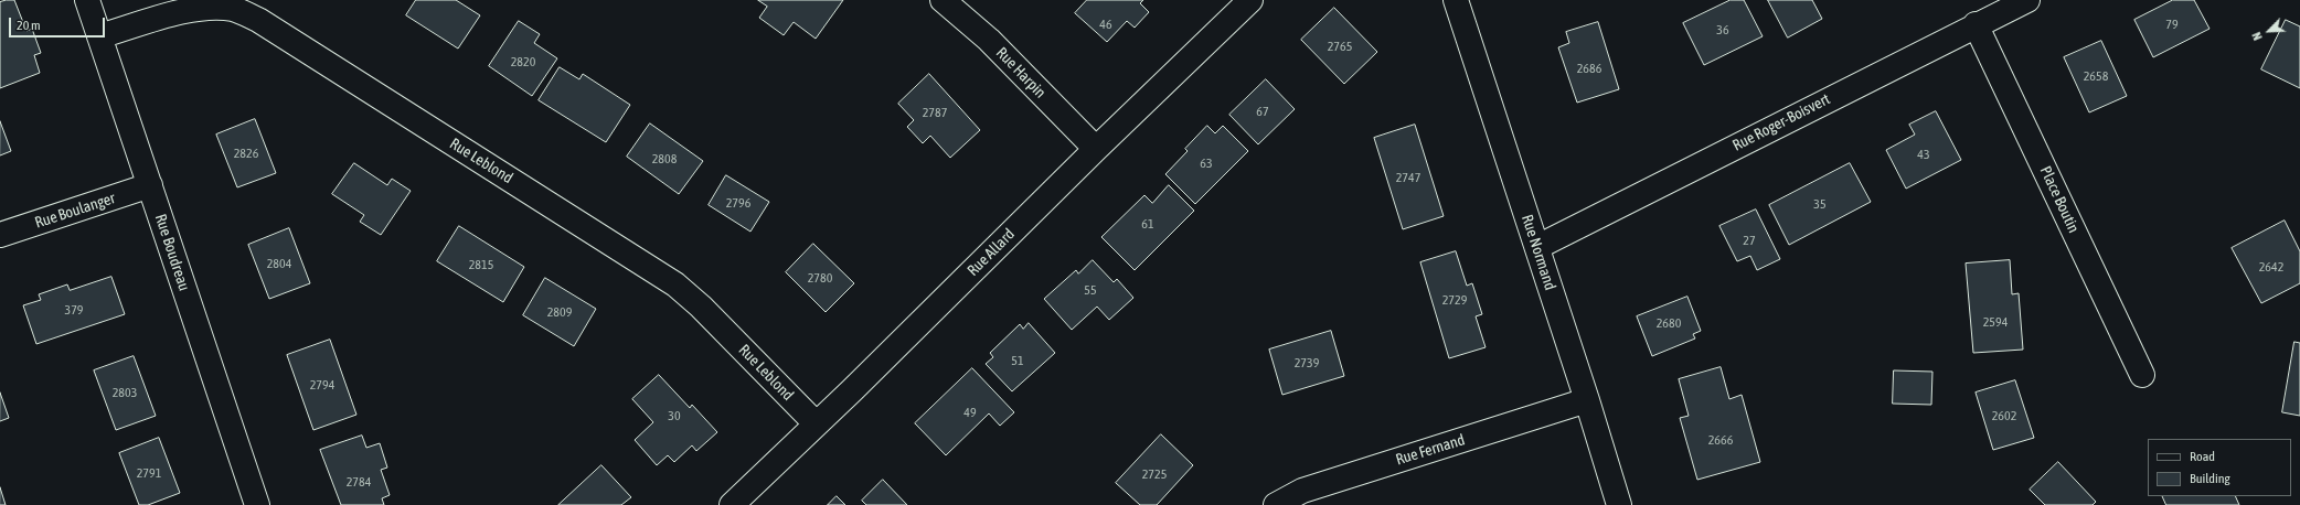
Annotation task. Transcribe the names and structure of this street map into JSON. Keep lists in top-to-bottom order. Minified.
{"streets":{"street":["Rue Harpin","Rue Roger-Boisvert","Rue Leblond","Place Boutin","Rue Boulanger","Rue Boudreau","Rue Allard","Rue Normand","Rue Fernand"]},"crossings":[["Rue Harpin","Rue Allard"],["Rue Roger-Boisvert","Place Boutin"],["Rue Roger-Boisvert","Rue Normand"],["Rue Leblond","Rue Boudreau"],["Rue Leblond","Rue Allard"],["Rue Boulanger","Rue Boudreau"],["Rue Normand","Rue Fernand"]],"house_numbers":["46","79","36","2765","2820","2686","2658","67","2787","2826","43","2808","63","2747","2796","35","61","27","2804","2815","2642","2780","55","2729","379","2809","2594","2680","51","2739","2794","2803","49","30","2602","2666","2791","2725","2784"],"legend":["Road","Building"],"scale_bar":"20 m","north":"bottom left"}
